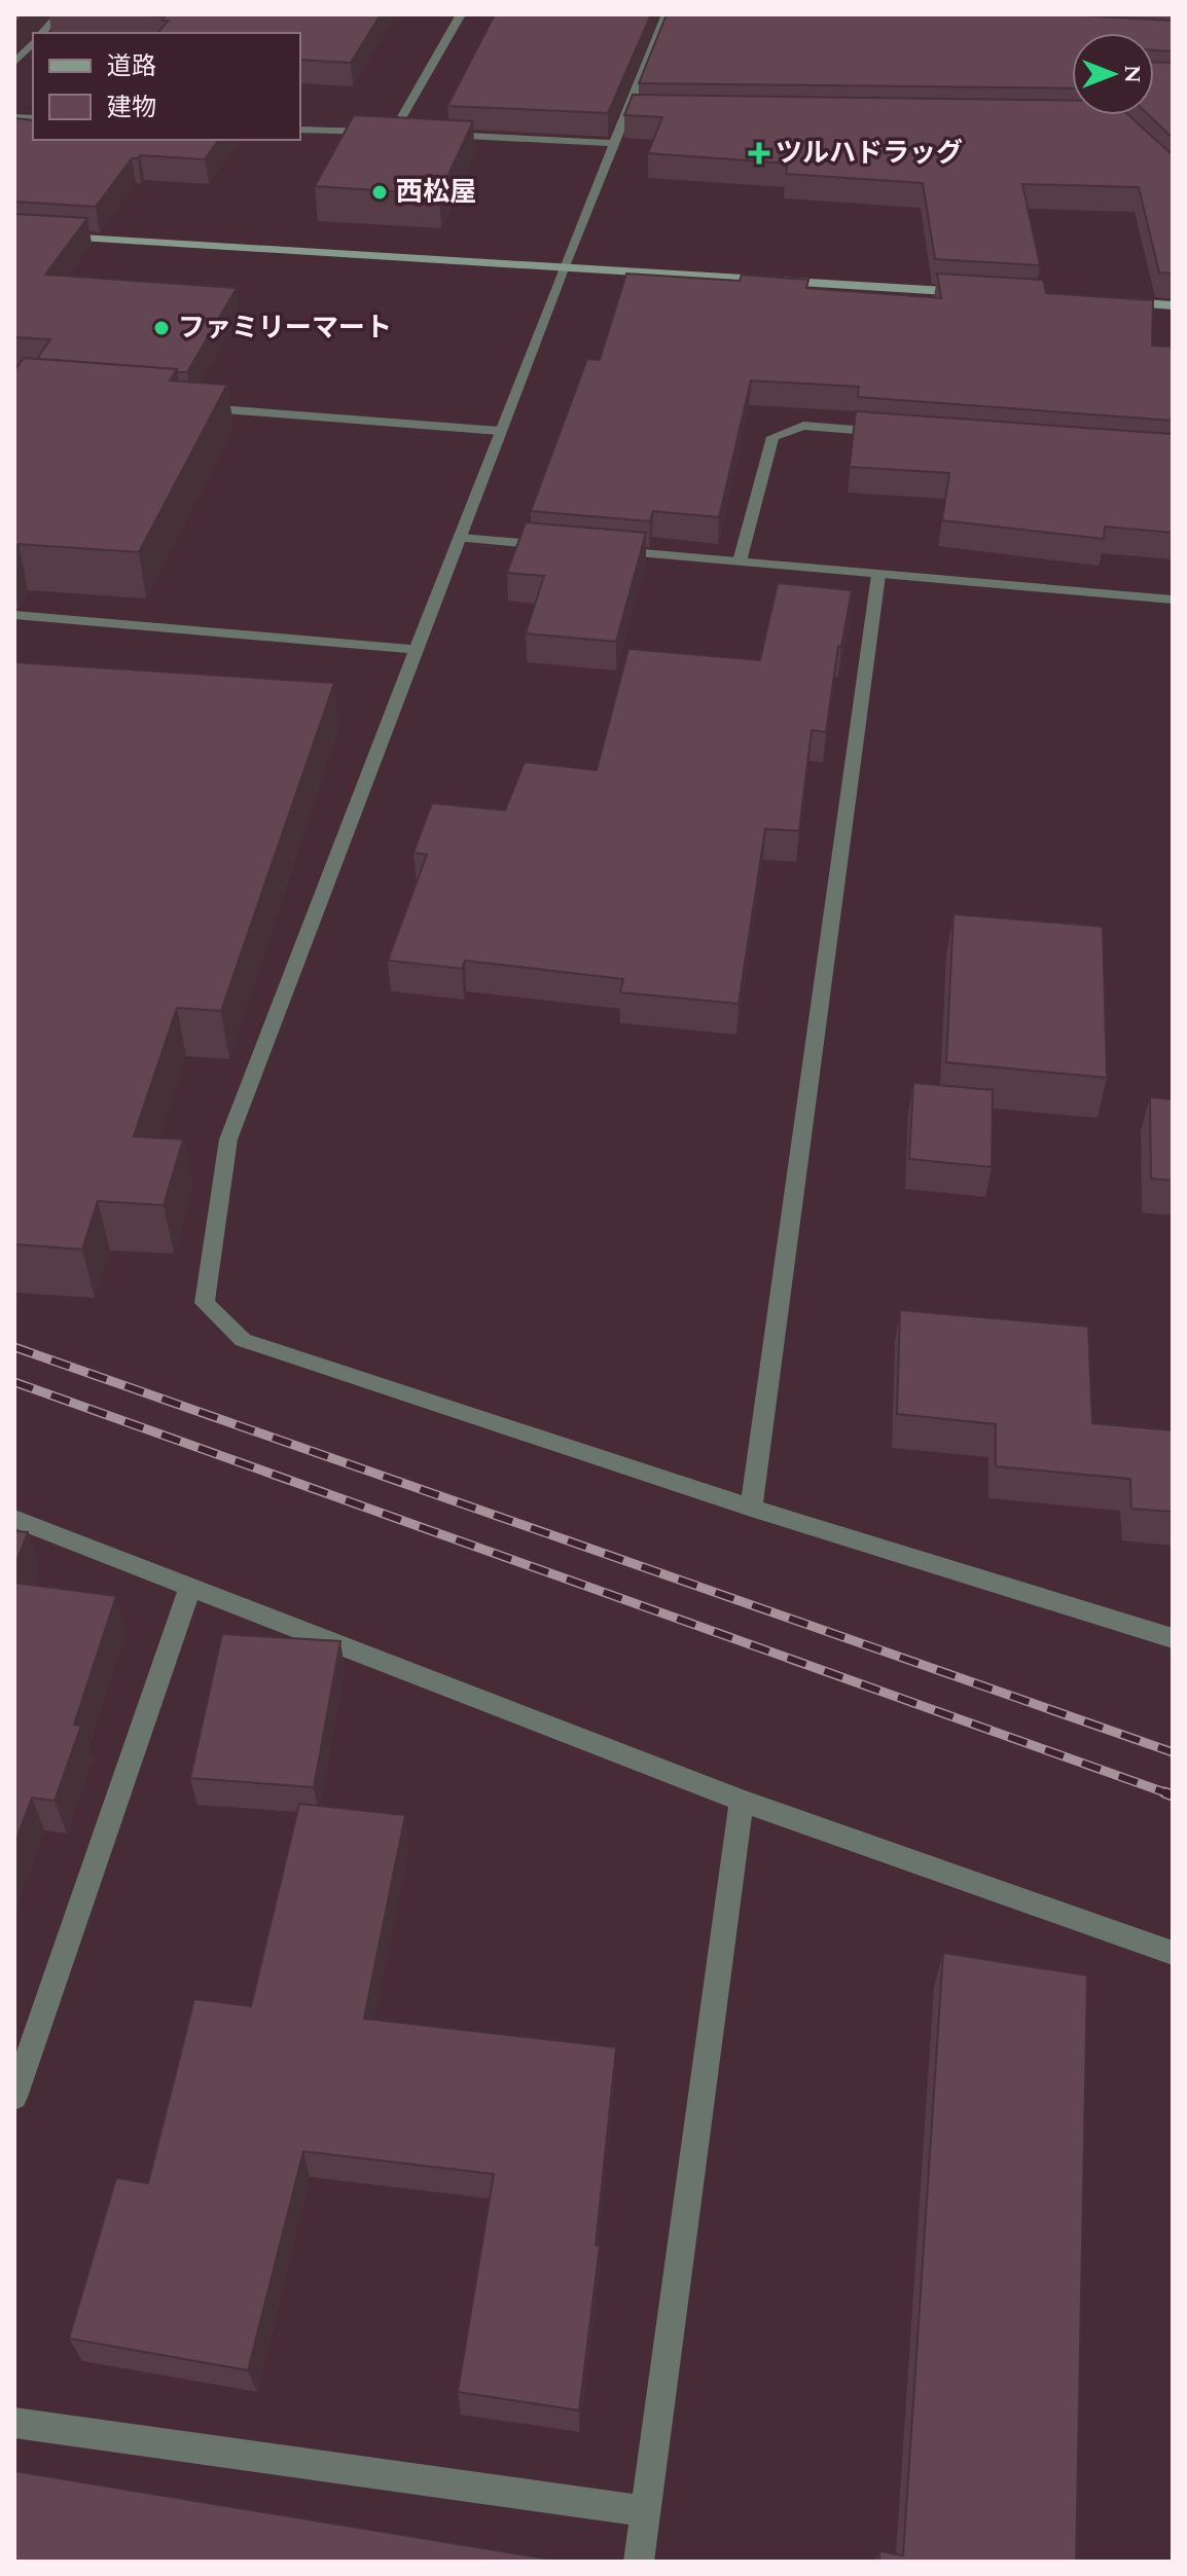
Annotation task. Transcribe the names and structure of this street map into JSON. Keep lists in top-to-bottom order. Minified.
{"places":{"health":["ツルハドラッグ"],"other":["西松屋","ファミリーマート"]},"legend":["道路","建物"],"north":"right"}
